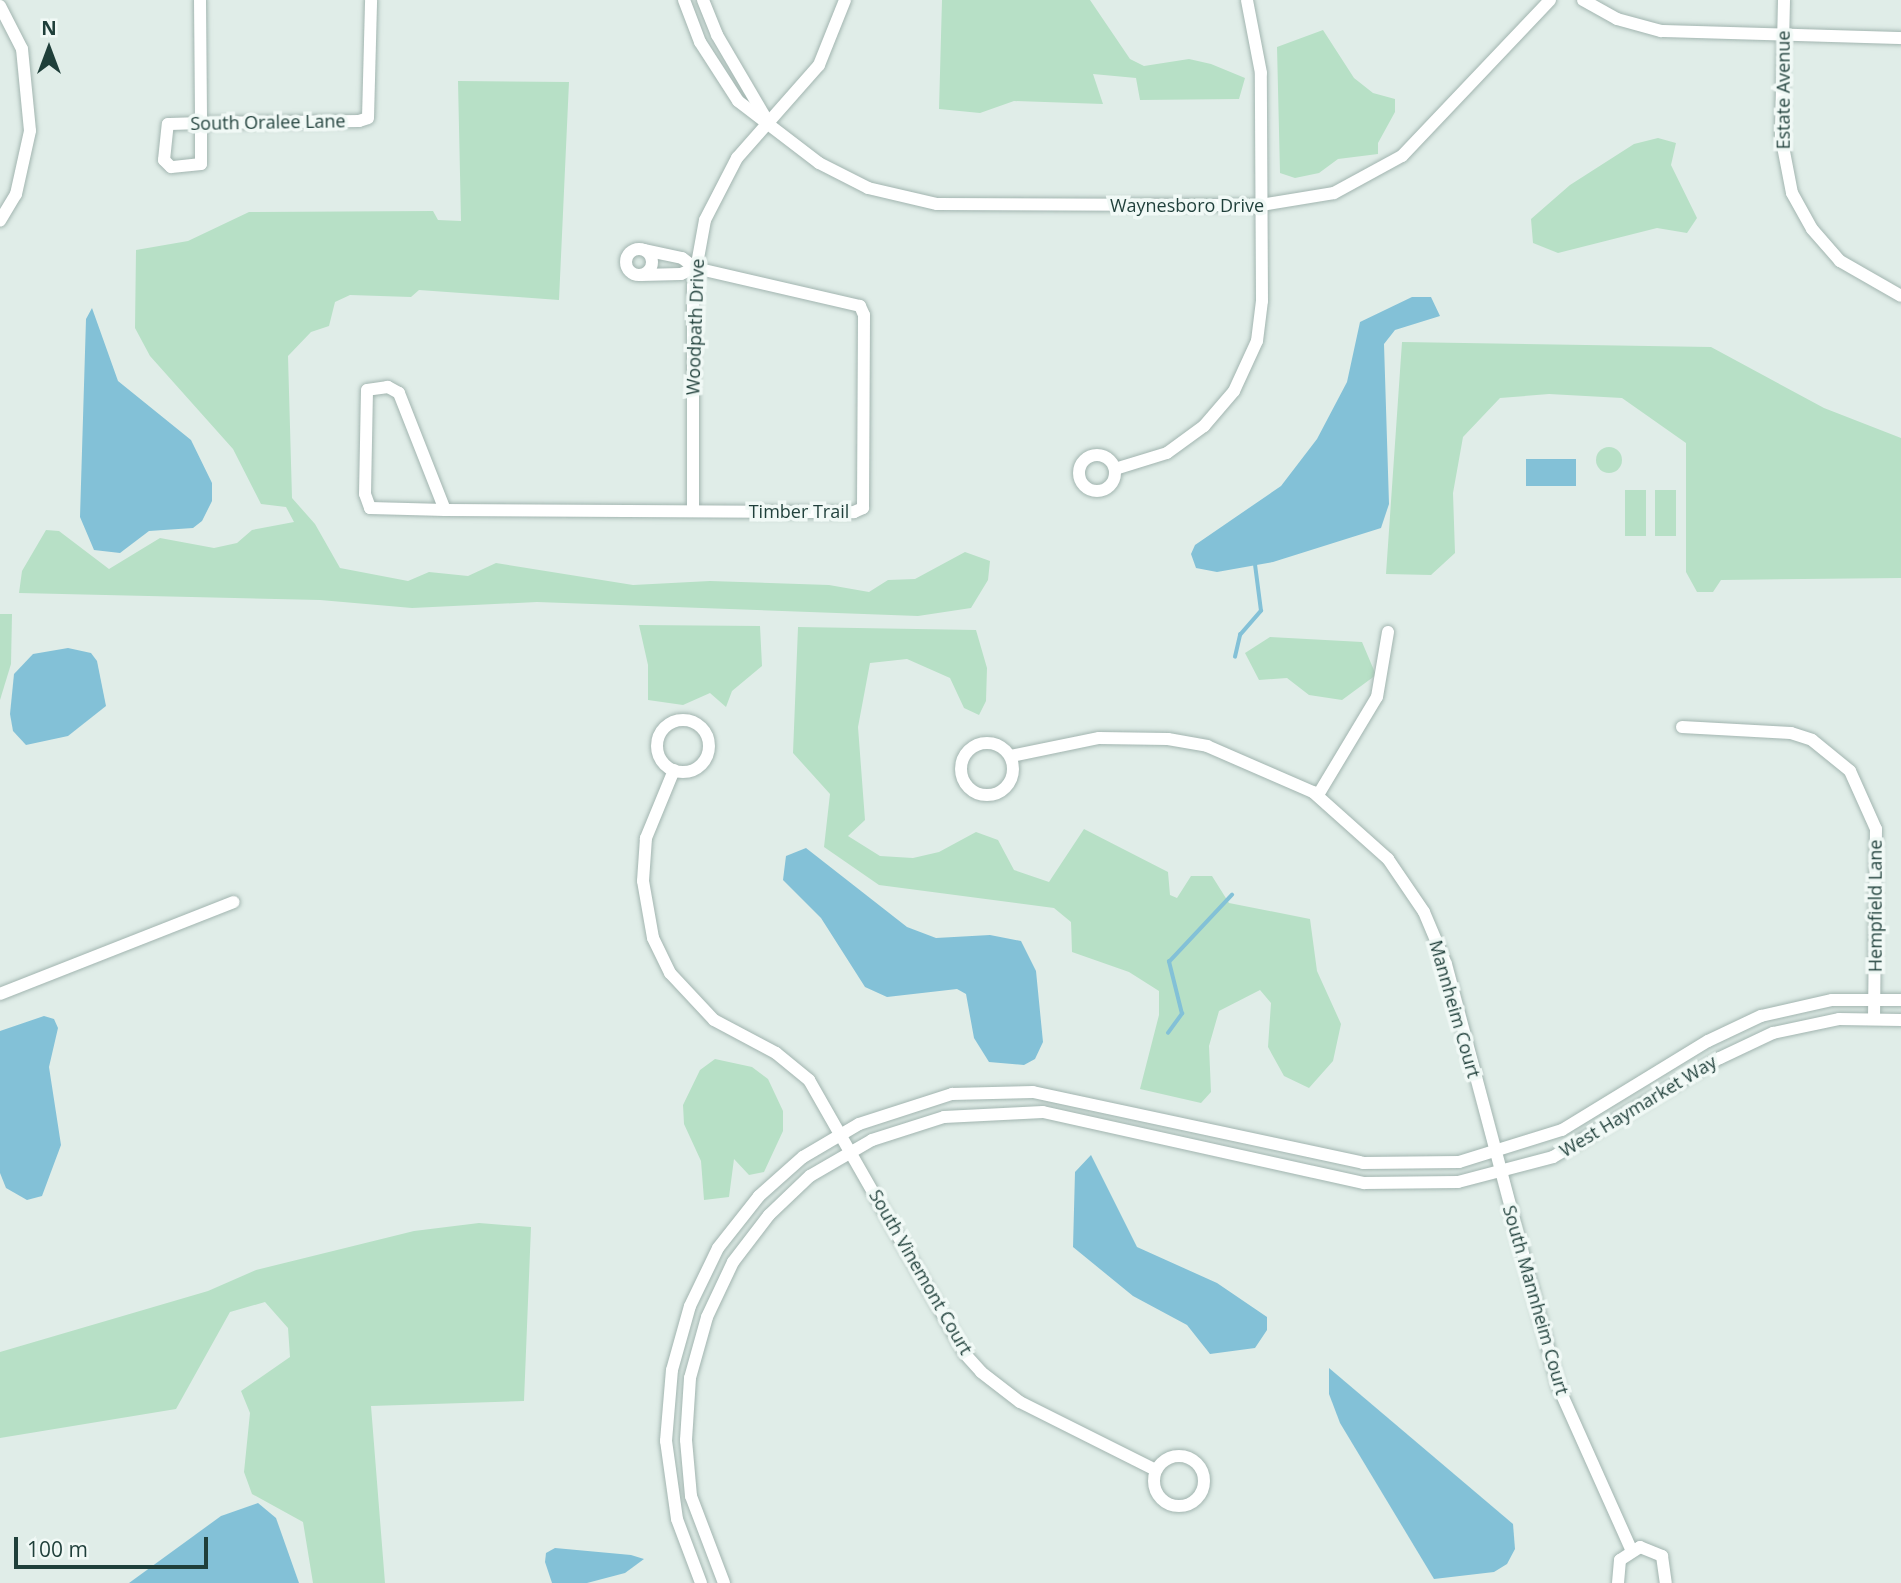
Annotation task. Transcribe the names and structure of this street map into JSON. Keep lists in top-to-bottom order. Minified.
{"streets":{"street":["Estate Avenue","South Oralee Lane","Waynesboro Drive","Woodpath Drive","Timber Trail","Hempfield Lane","Mannheim Court","West Haymarket Way","South Vinemont Court","South Mannheim Court"]},"crossings":[["Waynesboro Drive","Woodpath Drive"],["Woodpath Drive","Timber Trail"],["Hempfield Lane","West Haymarket Way"],["Mannheim Court","West Haymarket Way"],["Mannheim Court","South Mannheim Court"],["West Haymarket Way","South Vinemont Court"],["West Haymarket Way","South Mannheim Court"]],"scale_bar":"100 m","north":"top"}
